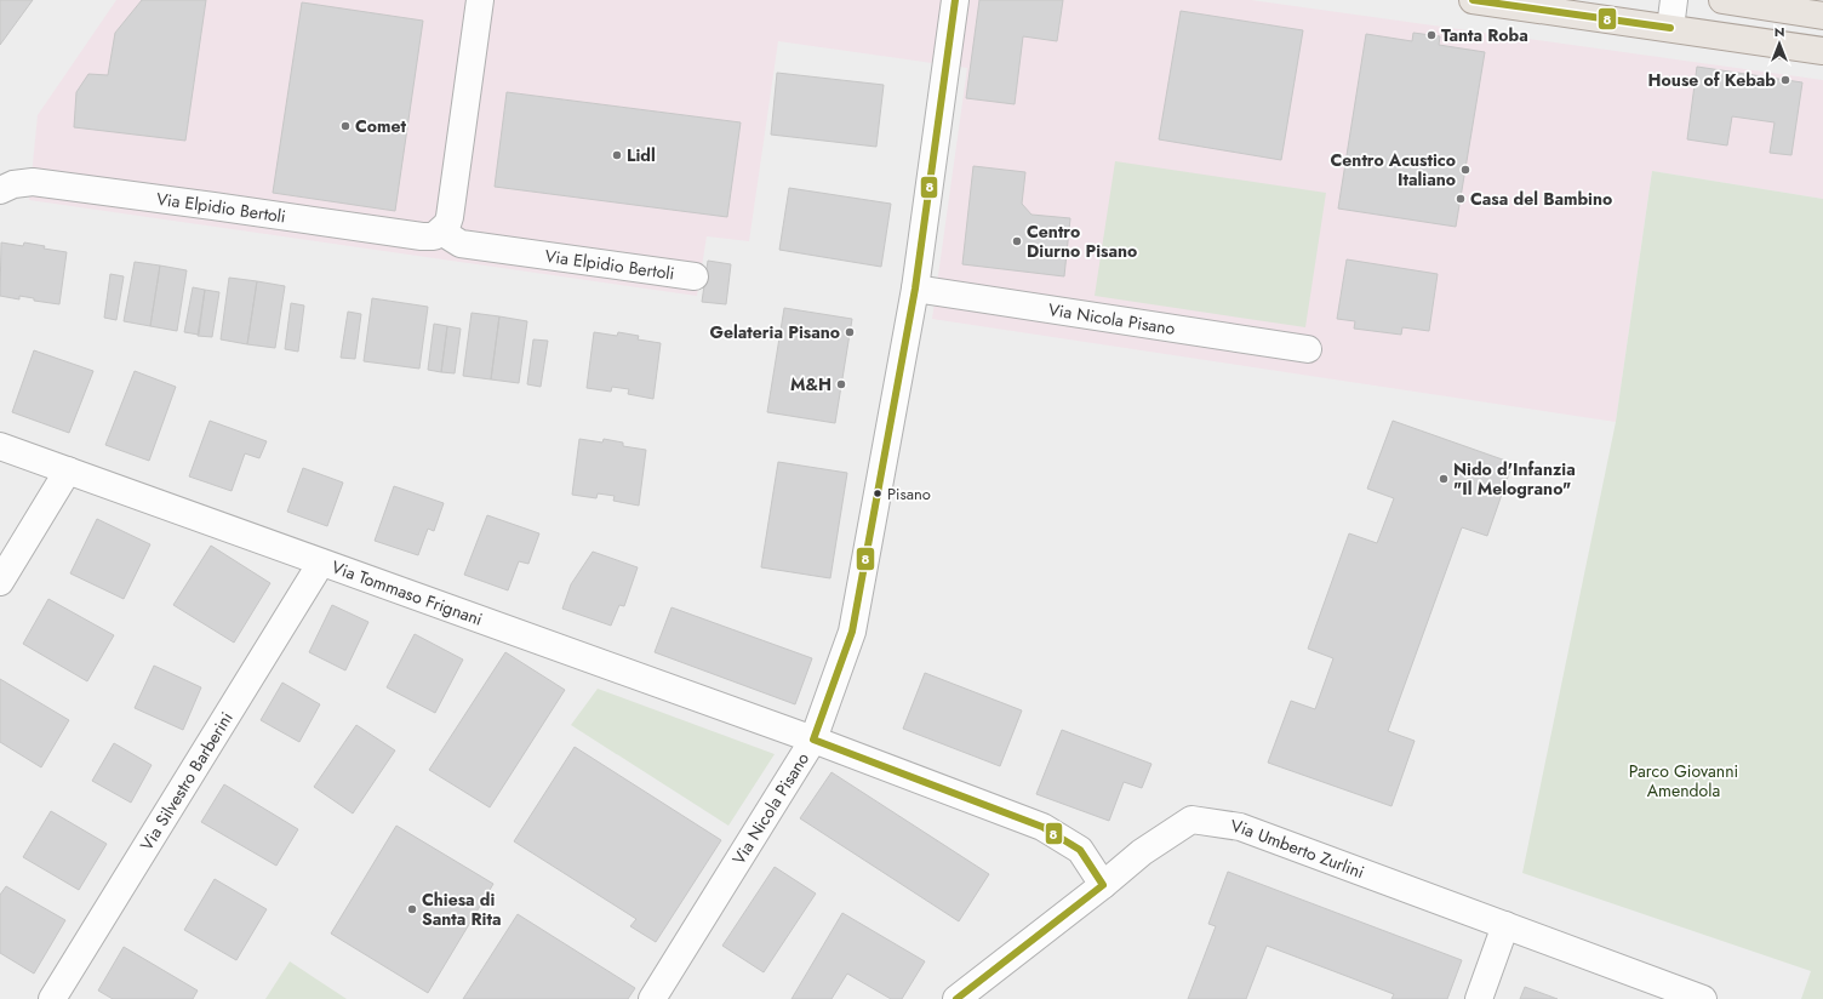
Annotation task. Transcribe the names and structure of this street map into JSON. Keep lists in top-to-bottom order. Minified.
{"streets":{"street":["Via Elpidio Bertoli","Via Nicola Pisano","Via Tommaso Frignani","Via Silvestro Barberini","Via Umberto Zurlini"]},"crossings":[["Via Nicola Pisano","Via Tommaso Frignani"],["Via Tommaso Frignani","Via Silvestro Barberini"],["Via Tommaso Frignani","Via Umberto Zurlini"]],"parks":["Parco Giovanni Amendola"],"places":["Tanta Roba","House of Kebab","Comet","Lidl","Centro Acustico Italiano","Casa del Bambino","Centro Diurno Pisano","Gelateria Pisano","M&H","Nido d'Infanzia \"Il Melograno\"","Pisano","Chiesa di Santa Rita"],"lines":["transit line 8"],"north":"top"}
